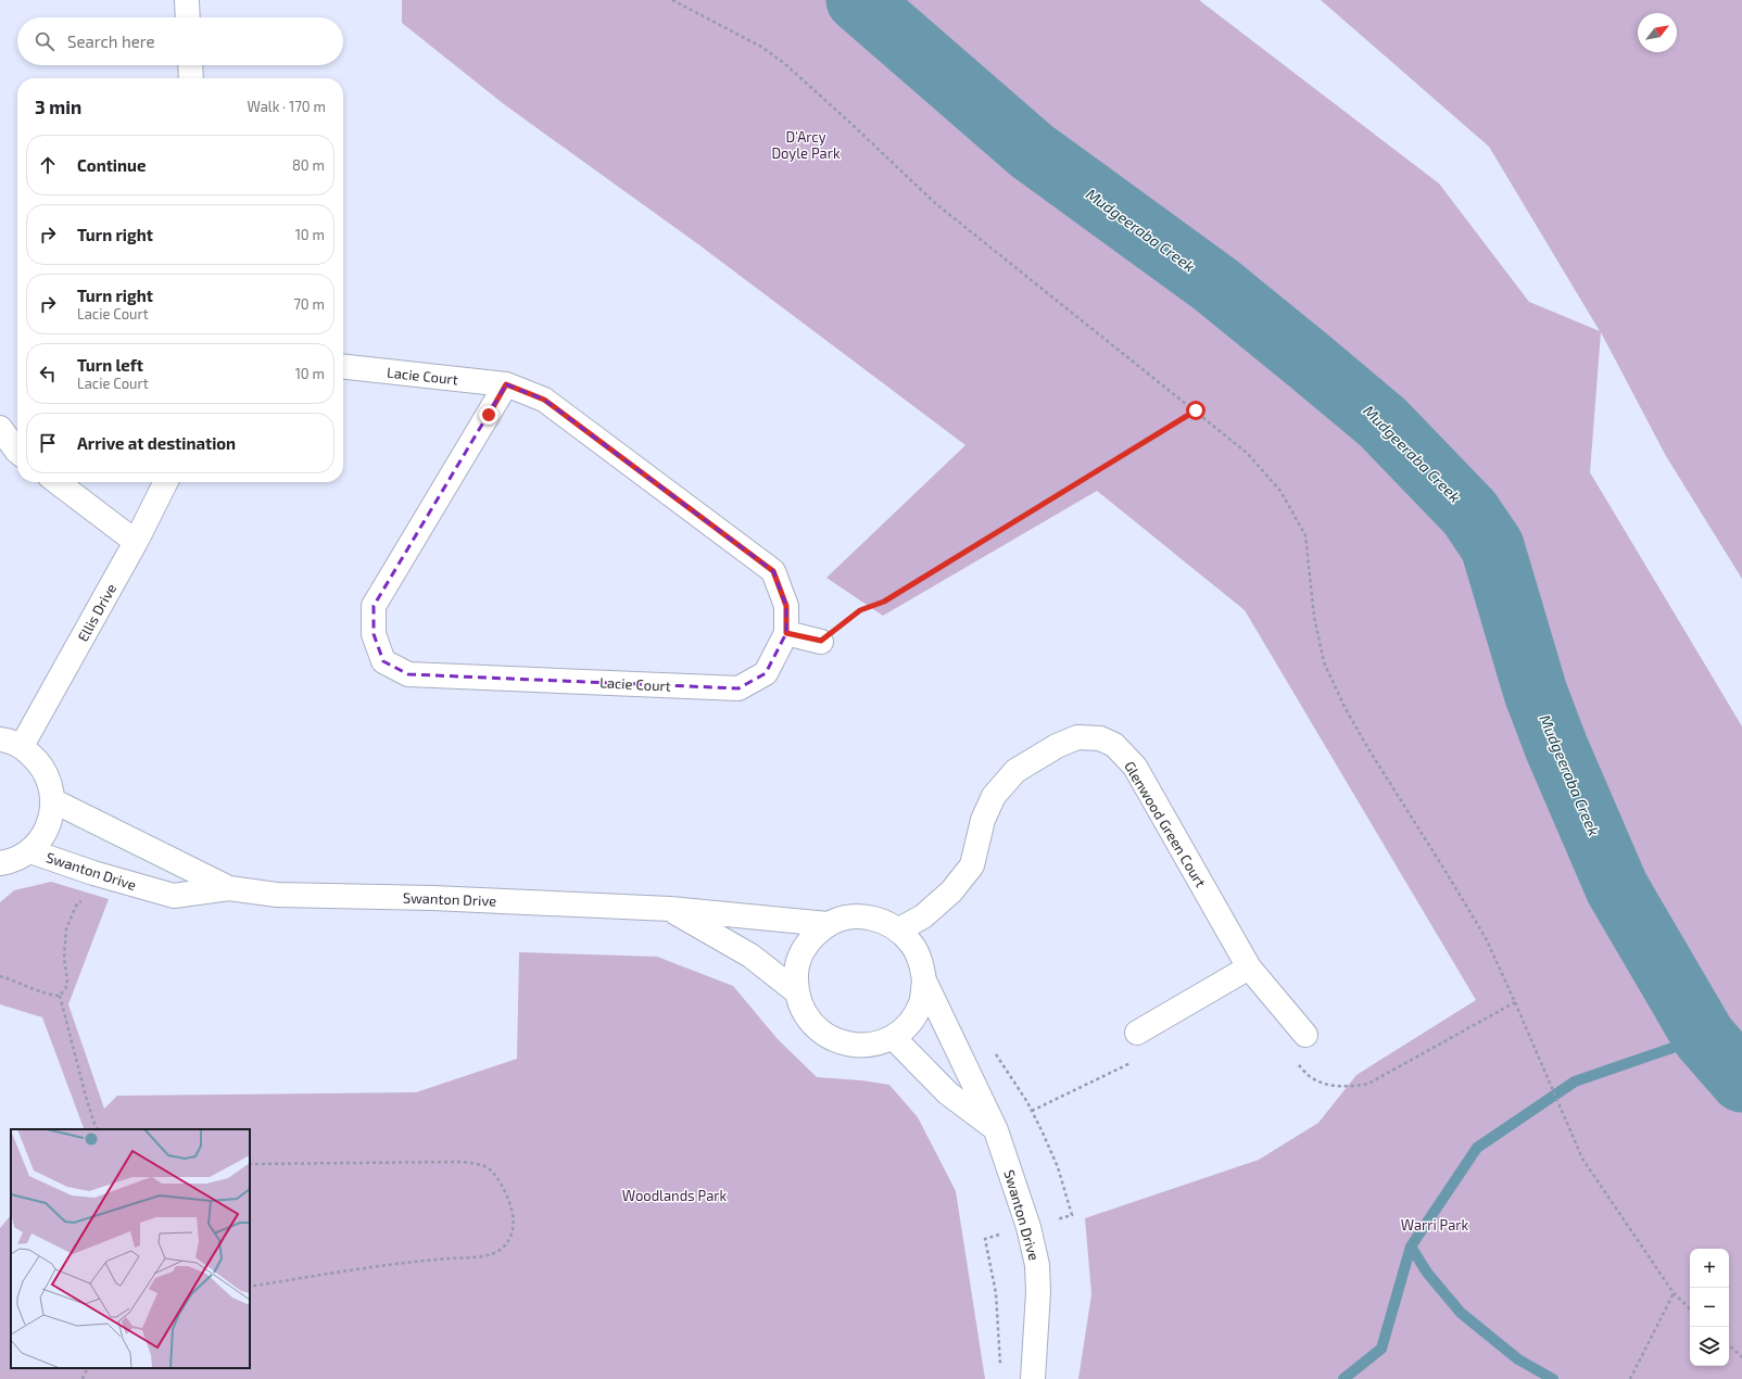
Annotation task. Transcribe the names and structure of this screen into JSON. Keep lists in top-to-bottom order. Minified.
{"streets":{"street":["Lacie Court","Ellis Drive","Glenwood Green Court","Swanton Drive"]},"crossings":[["Ellis Drive","Swanton Drive"],["Glenwood Green Court","Swanton Drive"]],"water":["Mudgeeraba Creek"],"parks":["D'Arcy Doyle Park","Woodlands Park","Warri Park"],"north":"top right","page":{"search":"Search here","heading":["3 min","Walk · 170 m"],"list":[["Continue","80 m"],["Turn right","10 m"],["Turn right","Lacie Court","70 m"],["Turn left","Lacie Court","10 m"],"Arrive at destination"],"map_buttons":["+","−"]}}
